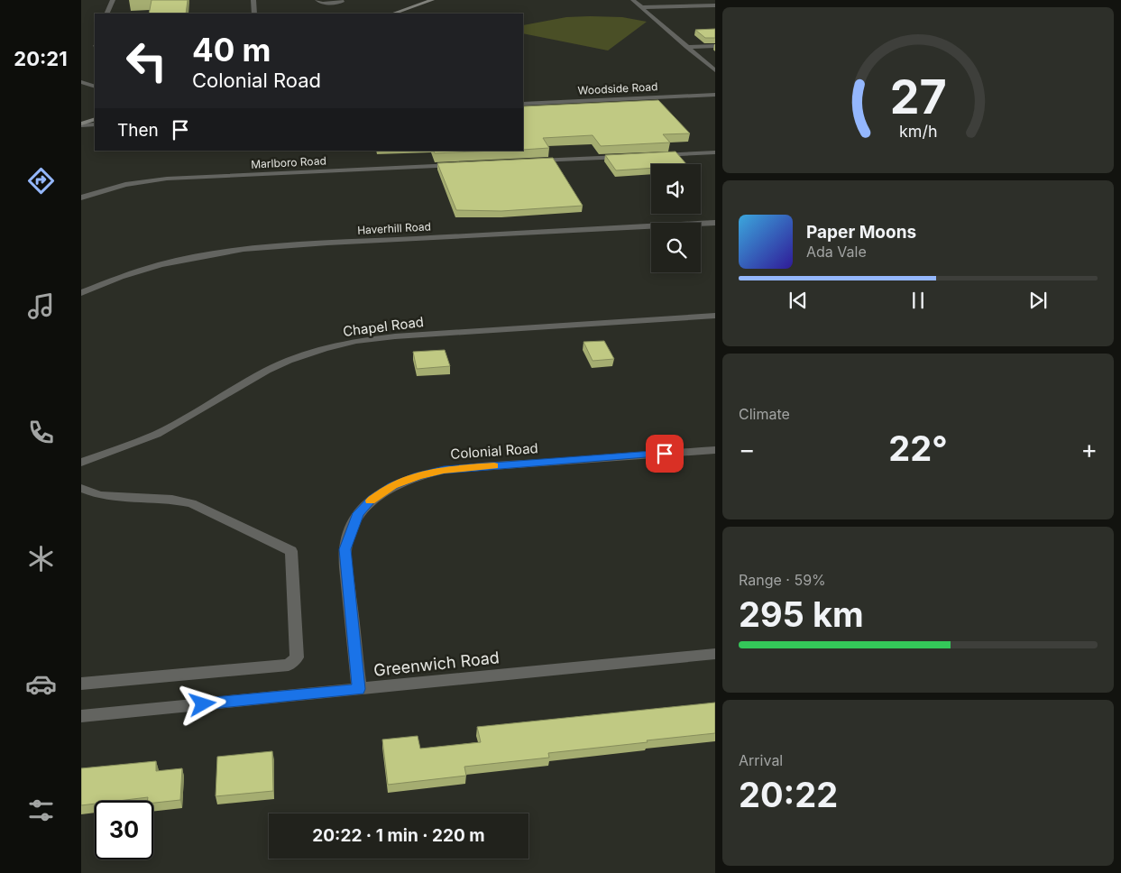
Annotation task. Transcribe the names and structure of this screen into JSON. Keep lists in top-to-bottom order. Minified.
{"streets":{"street":["Woodside Road","Marlboro Road","Haverhill Road","Chapel Road","Colonial Road","Greenwich Road"]},"crossings":[["Colonial Road","Greenwich Road"]],"page":{"tabs":"20:21","turn":["40 m","Colonial Road"],"then":"Then","song":["Paper Moons","Ada Vale"],"tile":["Climate",["Range · 59%","295 km"],["Arrival","20:22"]],"heat":["−","22°","+"],"limit":"30","trip":"20:22 · 1 min · 220 m","gauge":["27","km/h"]}}
